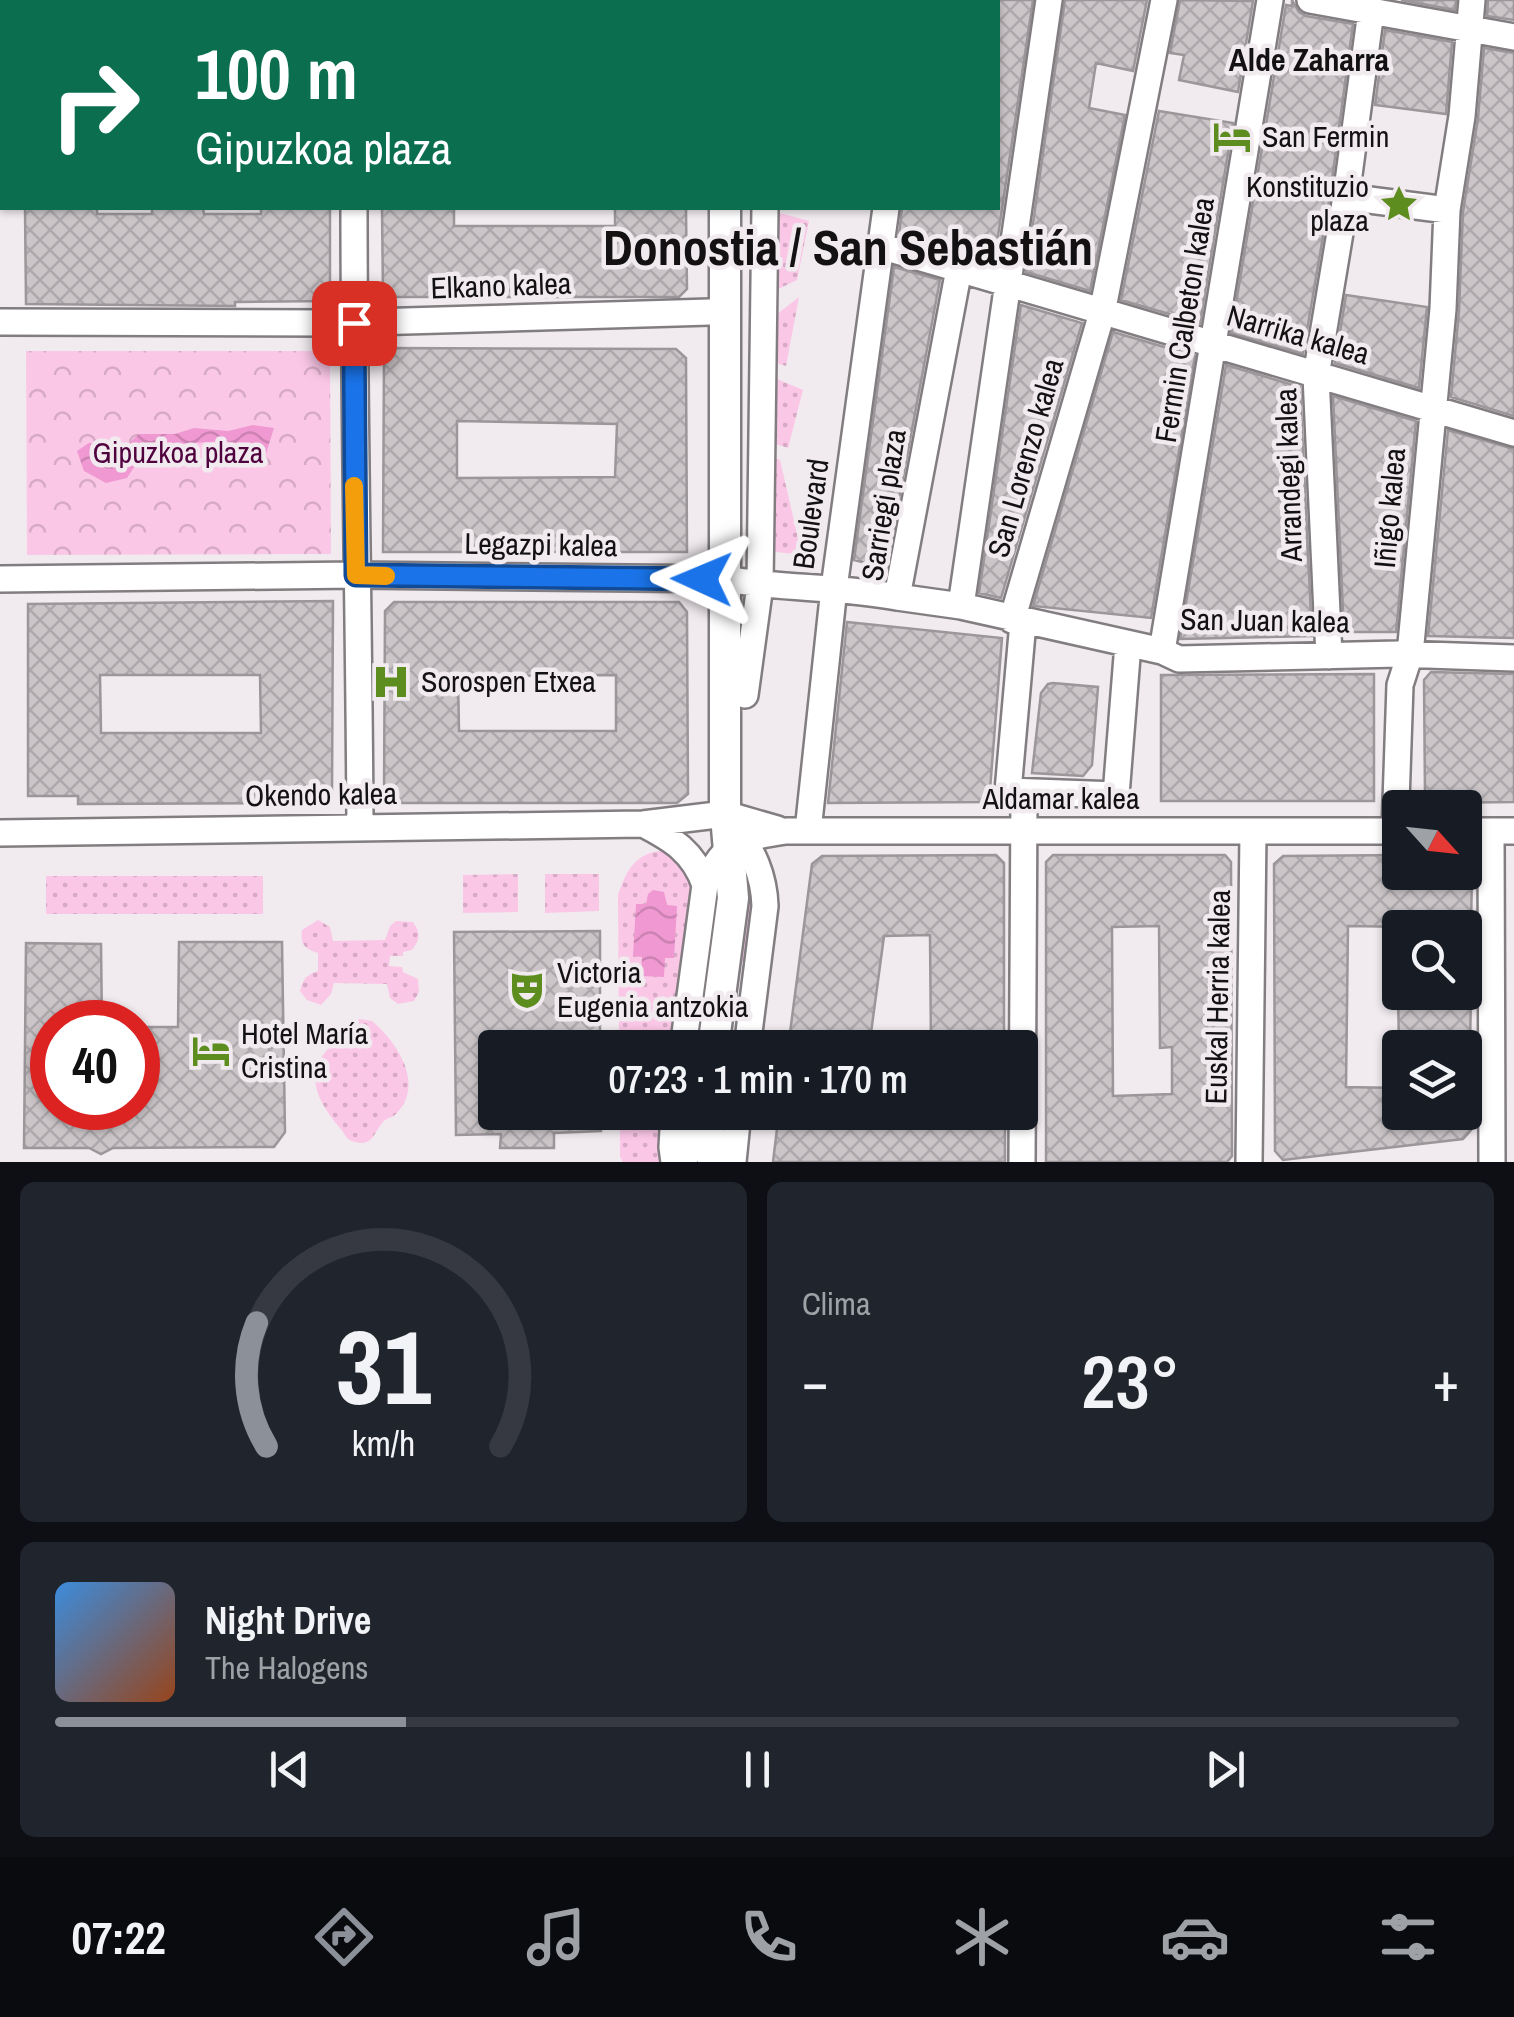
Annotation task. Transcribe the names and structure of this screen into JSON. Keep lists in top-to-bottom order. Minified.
{"streets":{"street":["Elkano kalea","Fermin Calbeton kalea","Narrika kalea","San Lorenzo kalea","Arrandegi kalea","Sarriegi plaza","Iñigo kalea","Boulevard","Legazpi kalea","San Juan kalea","Okendo kalea","Aldamar kalea","Euskal Herria kalea"]},"crossings":[["Fermin Calbeton kalea","Narrika kalea"],["Fermin Calbeton kalea","San Juan kalea"],["Narrika kalea","San Lorenzo kalea"],["Narrika kalea","Arrandegi kalea"],["Narrika kalea","Iñigo kalea"],["San Lorenzo kalea","San Juan kalea"],["Arrandegi kalea","San Juan kalea"],["Sarriegi plaza","San Juan kalea"],["Iñigo kalea","San Juan kalea"],["Boulevard","Aldamar kalea"],["Okendo kalea","Aldamar kalea"],["Aldamar kalea","Euskal Herria kalea"]],"districts":["Alde Zaharra","Donostia / San Sebastián"],"parks":["Gipuzkoa plaza"],"places":{"hotel":["San Fermin","Hotel María Cristina"],"place":["Konstituzio plaza"],"hospital":["Sorospen Etxea"],"theatre":["Victoria Eugenia antzokia"]},"north":"bottom right","page":{"turn":["100 m","Gipuzkoa plaza"],"limit":"40","trip":"07:23 · 1 min · 170 m","tile":"Clima","heat":["−","23°","+"],"song":["Night Drive","The Halogens"],"tabs":"07:22","gauge":["31","km/h"]}}
